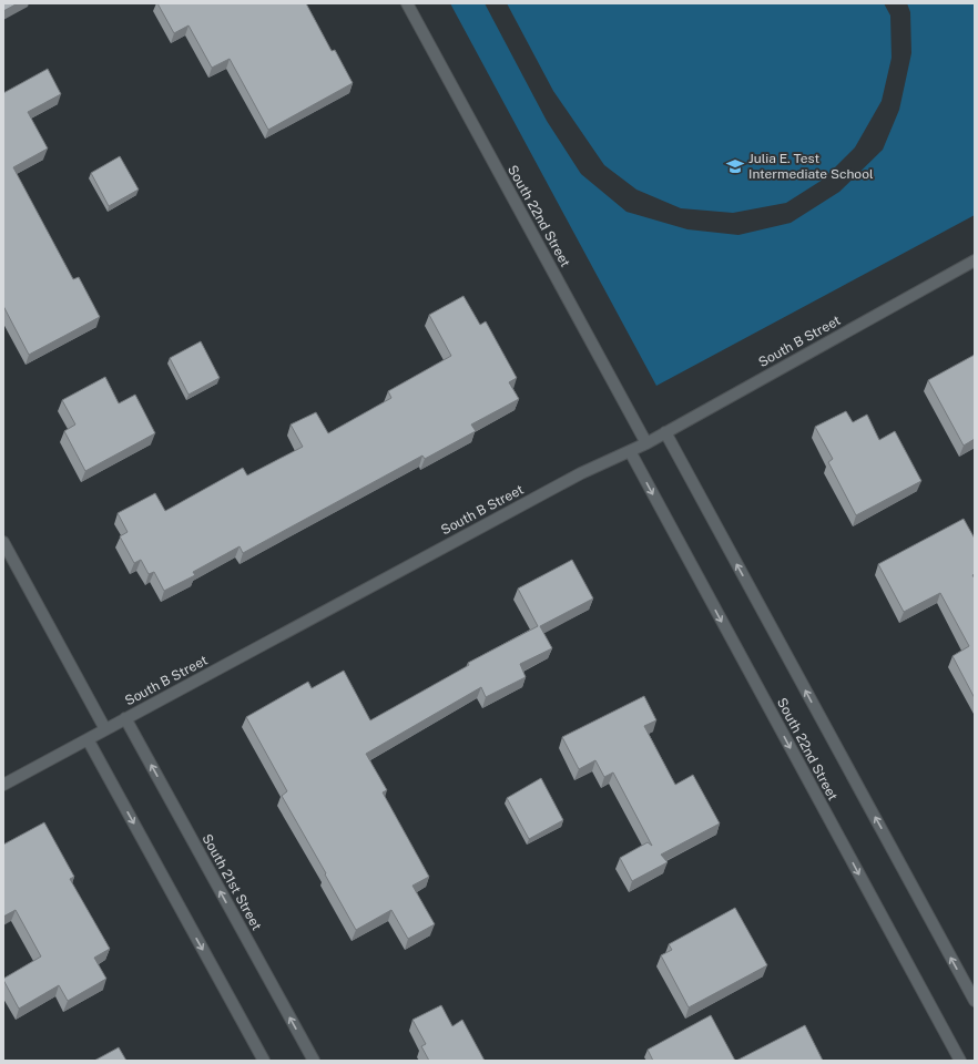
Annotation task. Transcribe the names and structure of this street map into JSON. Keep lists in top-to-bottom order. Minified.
{"streets":{"street":["South 22nd Street","South B Street","South 21st Street"]},"crossings":[["South 22nd Street","South B Street"],["South B Street","South 21st Street"]],"places":{"school or university":["Julia E. Test Intermediate School"]}}
